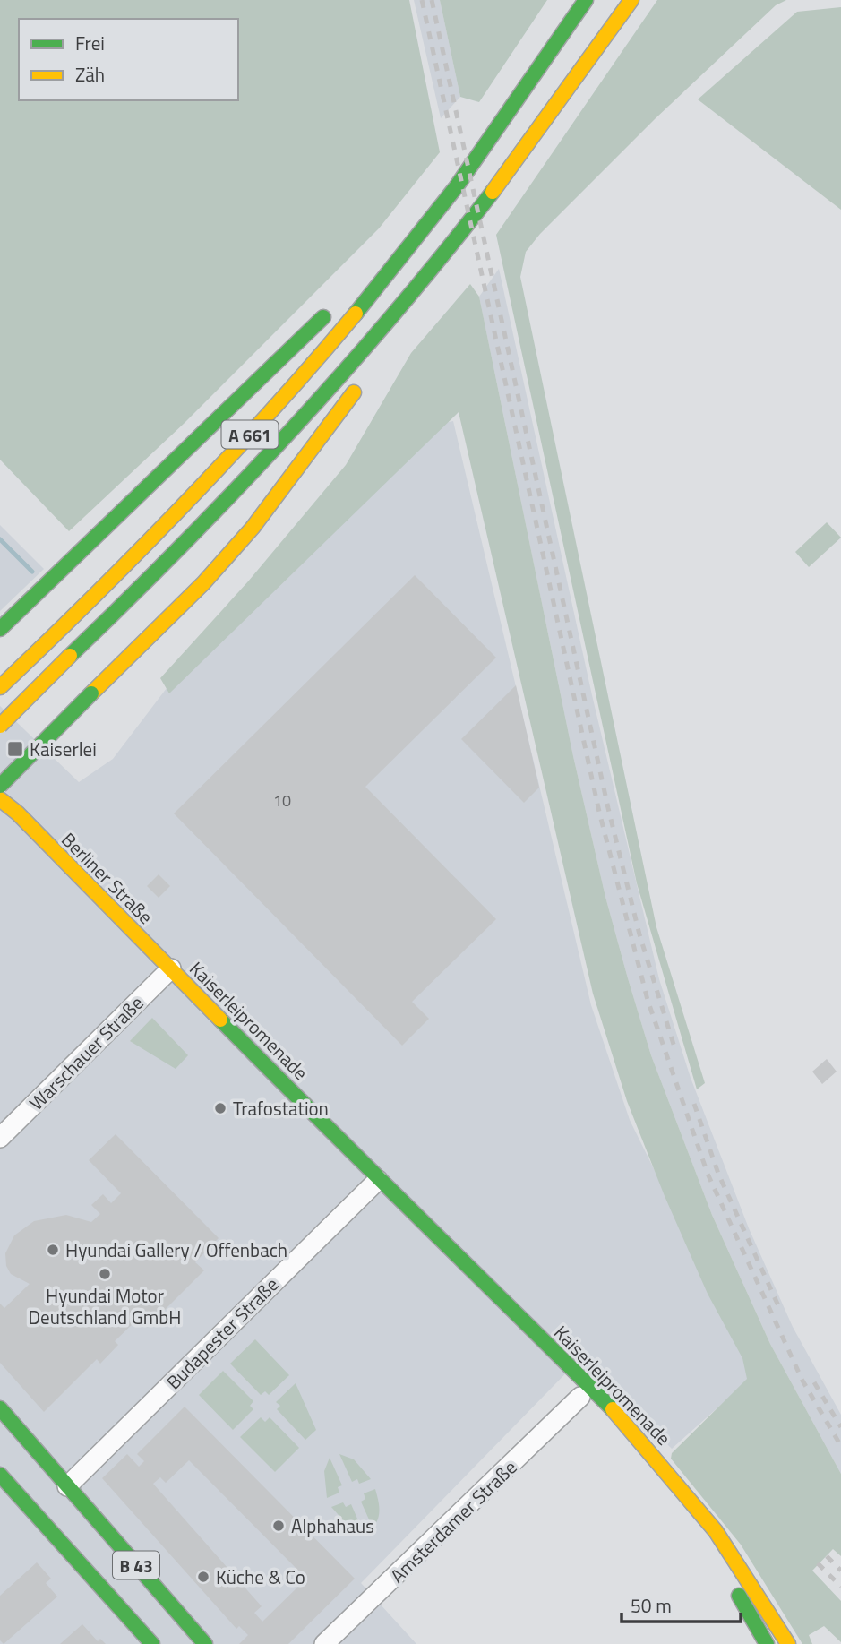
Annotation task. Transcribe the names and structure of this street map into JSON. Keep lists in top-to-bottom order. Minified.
{"streets":{"main road":["A 661","Berliner Straße","Kaiserleipromenade","B 43"],"street":["Warschauer Straße","Budapester Straße","Amsterdamer Straße"]},"crossings":[["A 661","Berliner Straße"],["Berliner Straße","Kaiserleipromenade"],["Berliner Straße","Warschauer Straße"],["Kaiserleipromenade","Warschauer Straße"],["Kaiserleipromenade","Budapester Straße"],["Kaiserleipromenade","Amsterdamer Straße"],["Budapester Straße","B 43"]],"places":{"transit":["Kaiserlei"],"other":["Trafostation","Hyundai Gallery / Offenbach","Hyundai Motor Deutschland GmbH","Alphahaus","Küche & Co"]},"house_numbers":["10"],"legend":["Frei","Zäh"],"scale_bar":"50 m"}
